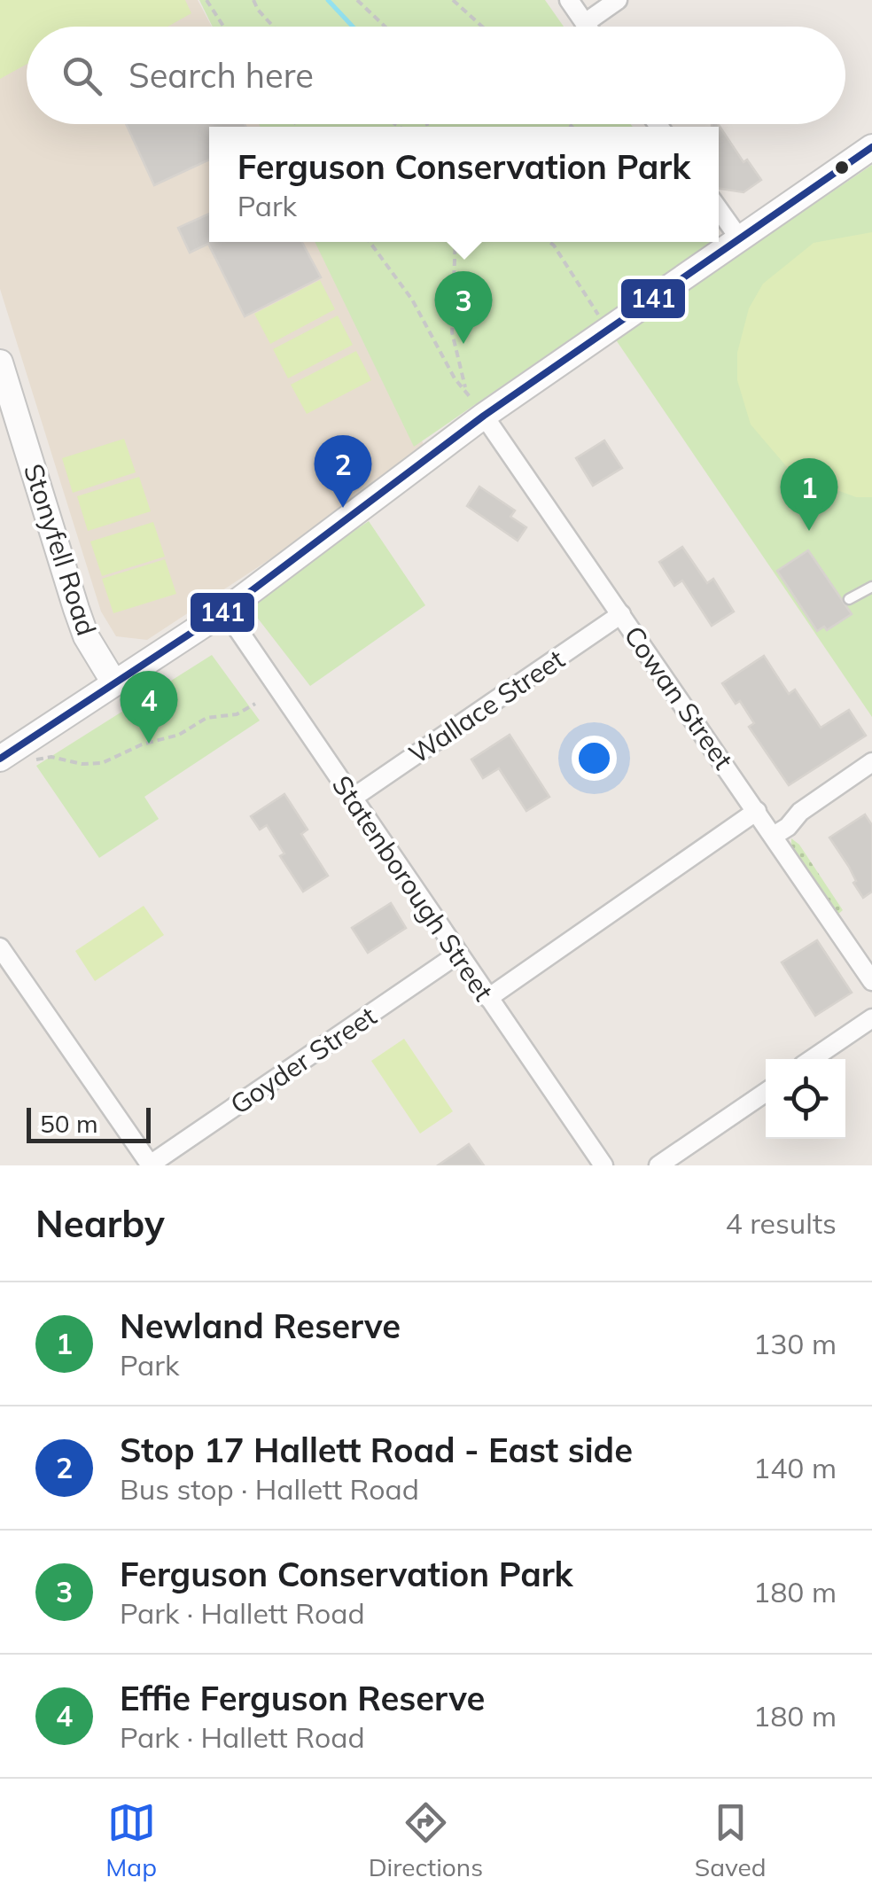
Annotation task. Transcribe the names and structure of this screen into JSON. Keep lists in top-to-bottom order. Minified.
{"streets":{"main road":["Stonyfell Road"],"street":["Cowan Street","Wallace Street","Statenborough Street","Goyder Street"]},"crossings":[["Cowan Street","Wallace Street"],["Wallace Street","Statenborough Street"],["Statenborough Street","Goyder Street"]],"lines":["transit line 141"],"scale_bar":"50 m","page":{"search":"Search here","popup":["Ferguson Conservation Park","Park"],"pins":["3","2","1","4"],"scale":"50 m","heading":["Nearby","4 results"],"list":[{"mark":"1","name":"Newland Reserve","note":"Park","value":"130 m"},{"mark":"2","name":"Stop 17 Hallett Road - East side","note":"Bus stop · Hallett Road","value":"140 m"},{"mark":"3","name":"Ferguson Conservation Park","note":"Park · Hallett Road","value":"180 m"},{"mark":"4","name":"Effie Ferguson Reserve","note":"Park · Hallett Road","value":"180 m"}],"nav":["Map","Directions","Saved"]}}
